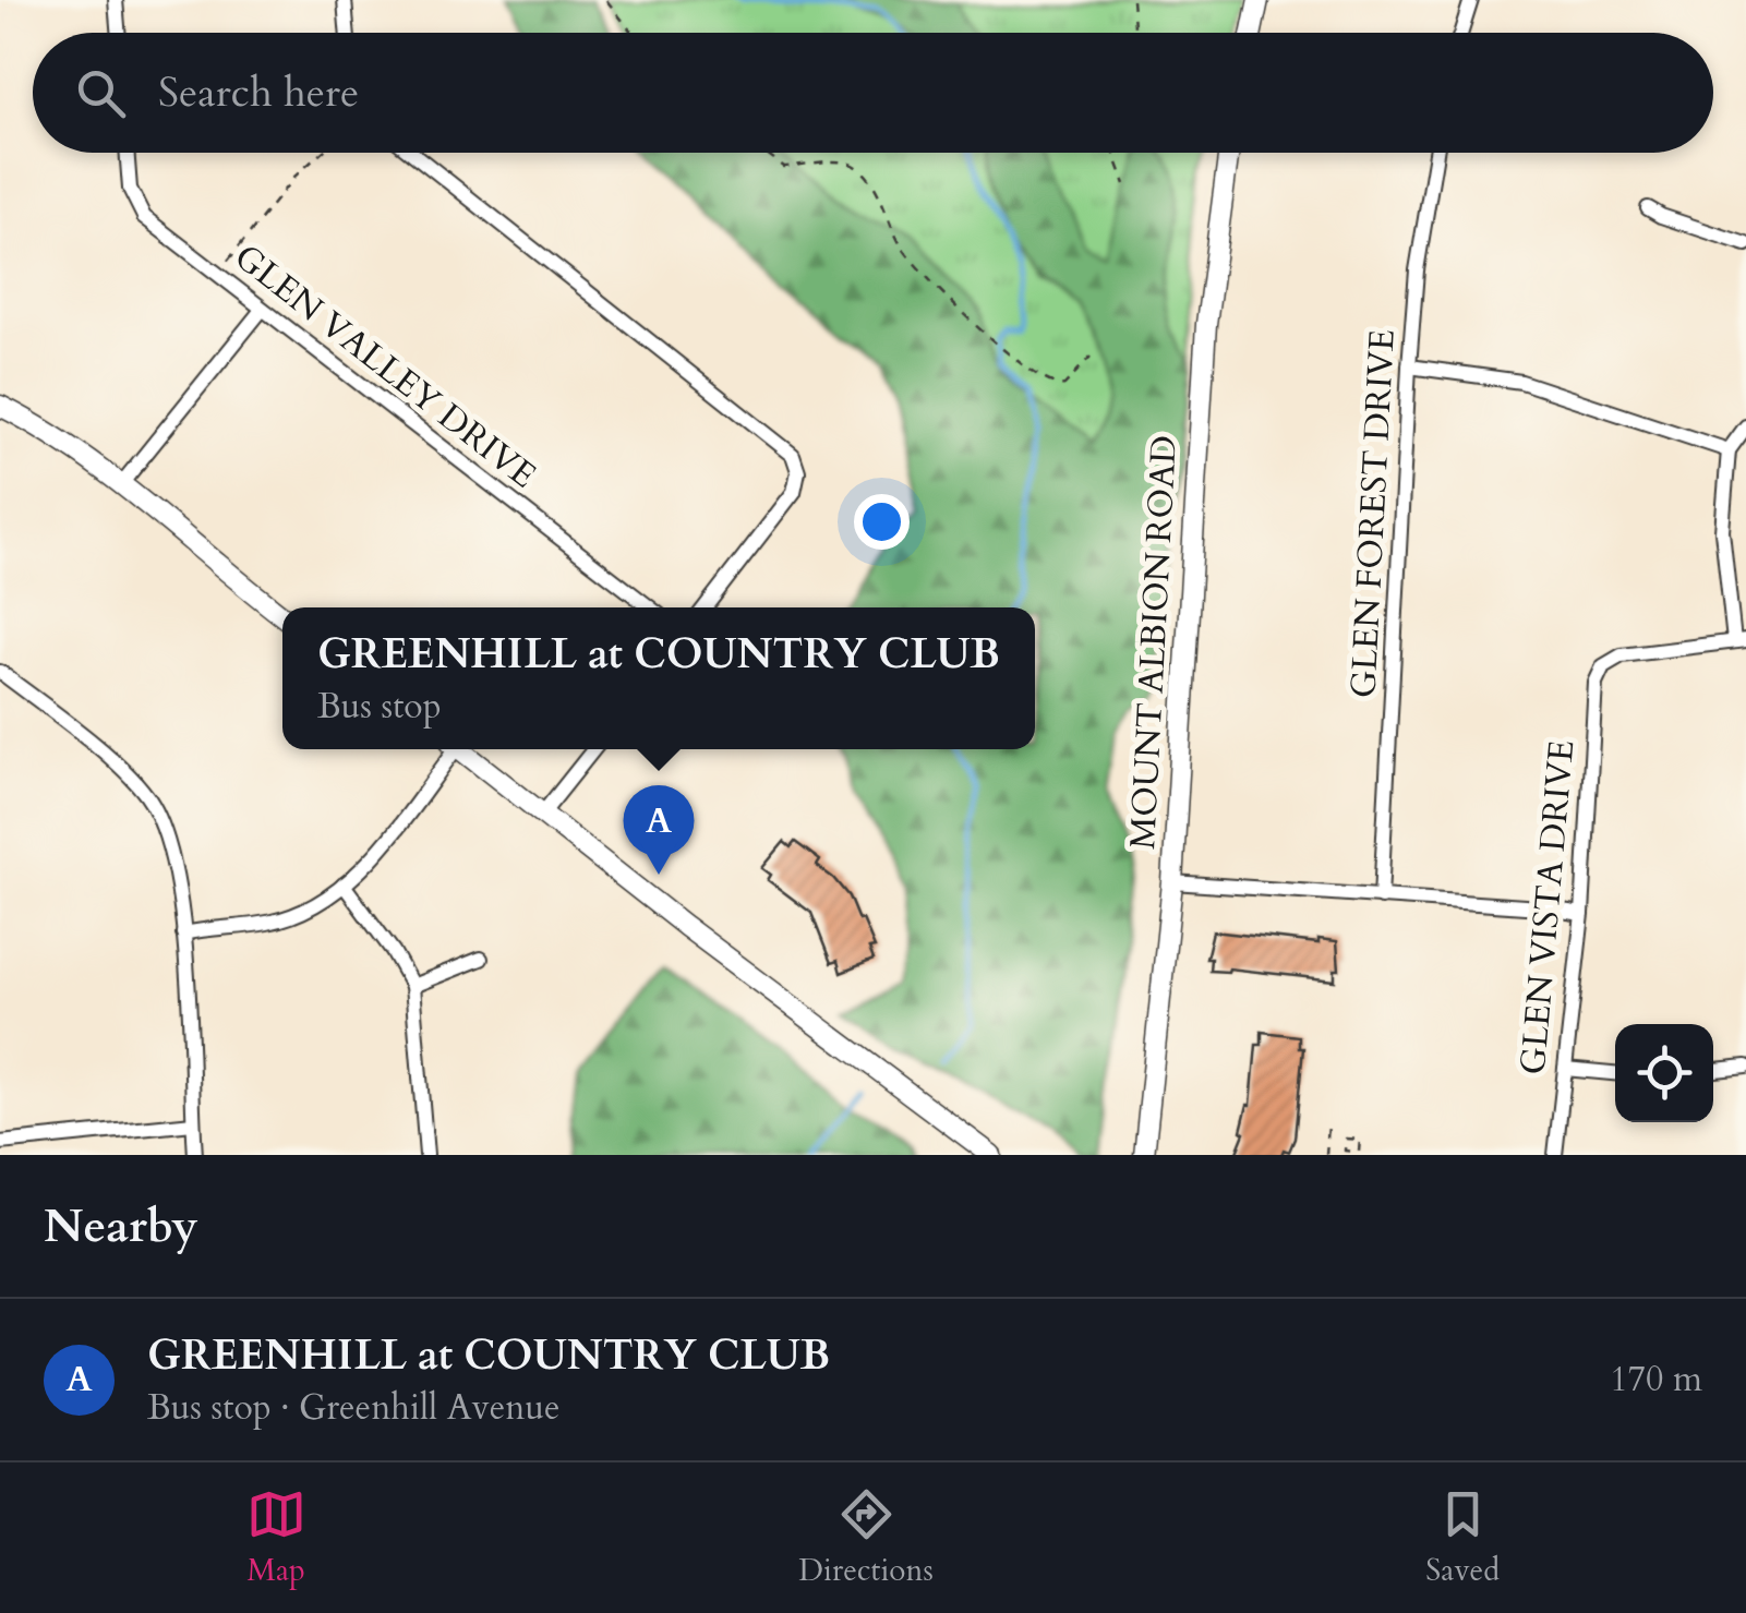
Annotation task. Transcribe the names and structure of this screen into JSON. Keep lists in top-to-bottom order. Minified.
{"streets":{"street":["GLEN VALLEY DRIVE","GLEN FOREST DRIVE","MOUNT ALBION ROAD","GLEN VISTA DRIVE"]},"page":{"search":"Search here","popup":["GREENHILL at COUNTRY CLUB","Bus stop"],"pins":"A","heading":"Nearby","list":[{"mark":"A","name":"GREENHILL at COUNTRY CLUB","note":"Bus stop · Greenhill Avenue","value":"170 m"}],"nav":["Map","Directions","Saved"]}}
